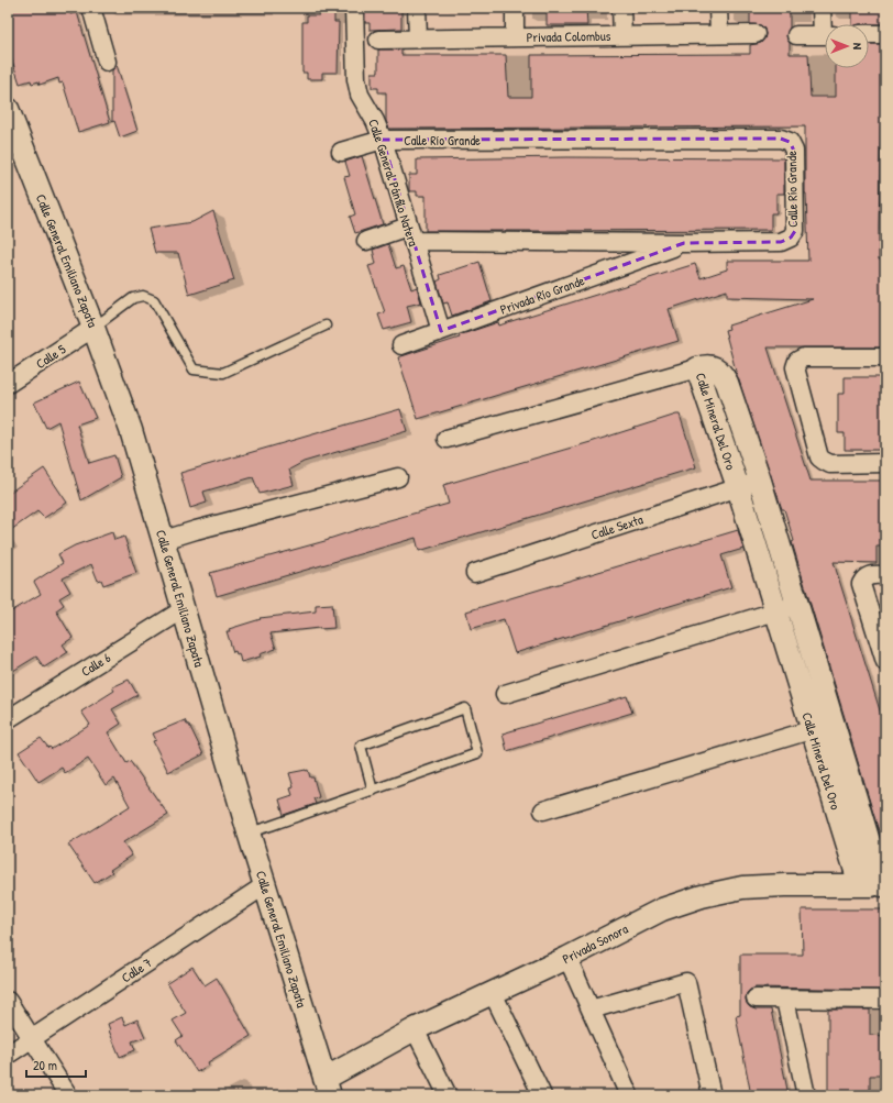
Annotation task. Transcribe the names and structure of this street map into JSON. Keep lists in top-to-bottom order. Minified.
{"streets":{"street":["Privada Colombus","Calle Río Grande","Calle General Pánfilo Natera","Calle General Emiliano Zapata","Privada Río Grande","Calle 5","Calle Mineral Del Oro","Calle Sexta","Calle 6","Privada Sonora","Calle 7"]},"crossings":[["Calle Río Grande","Calle General Pánfilo Natera"],["Calle Río Grande","Privada Río Grande"],["Calle General Pánfilo Natera","Privada Río Grande"],["Calle General Emiliano Zapata","Calle 5"],["Calle General Emiliano Zapata","Calle 6"],["Calle General Emiliano Zapata","Privada Sonora"],["Calle General Emiliano Zapata","Calle 7"],["Calle Mineral Del Oro","Calle Sexta"],["Calle Mineral Del Oro","Privada Sonora"]],"scale_bar":"20 m","north":"right"}
